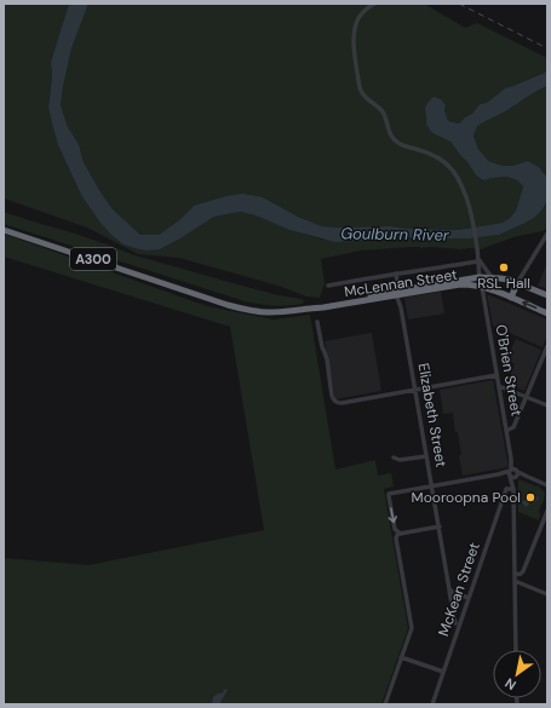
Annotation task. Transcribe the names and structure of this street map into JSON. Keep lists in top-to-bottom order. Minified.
{"streets":{"highway":["A300","McLennan Street"],"street":["O'Brien Street","Elizabeth Street","McKean Street"]},"crossings":[["McLennan Street","O'Brien Street"],["McLennan Street","Elizabeth Street"]],"water":["Goulburn River"],"places":["RSL Hall","Mooroopna Pool"],"north":"bottom left"}
